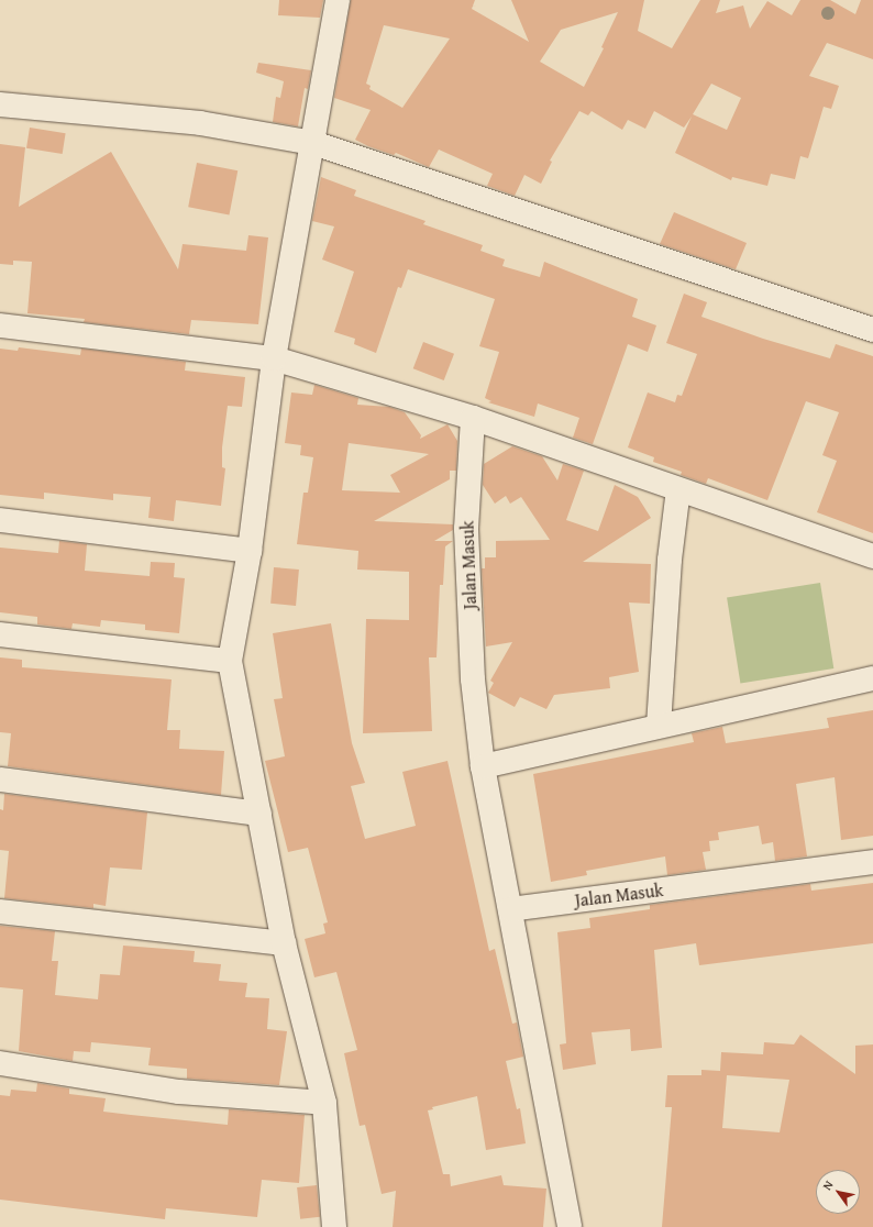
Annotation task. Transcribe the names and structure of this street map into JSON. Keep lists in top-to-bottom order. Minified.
{"streets":{"street":["Jalan Masuk"]},"north":"top left"}
